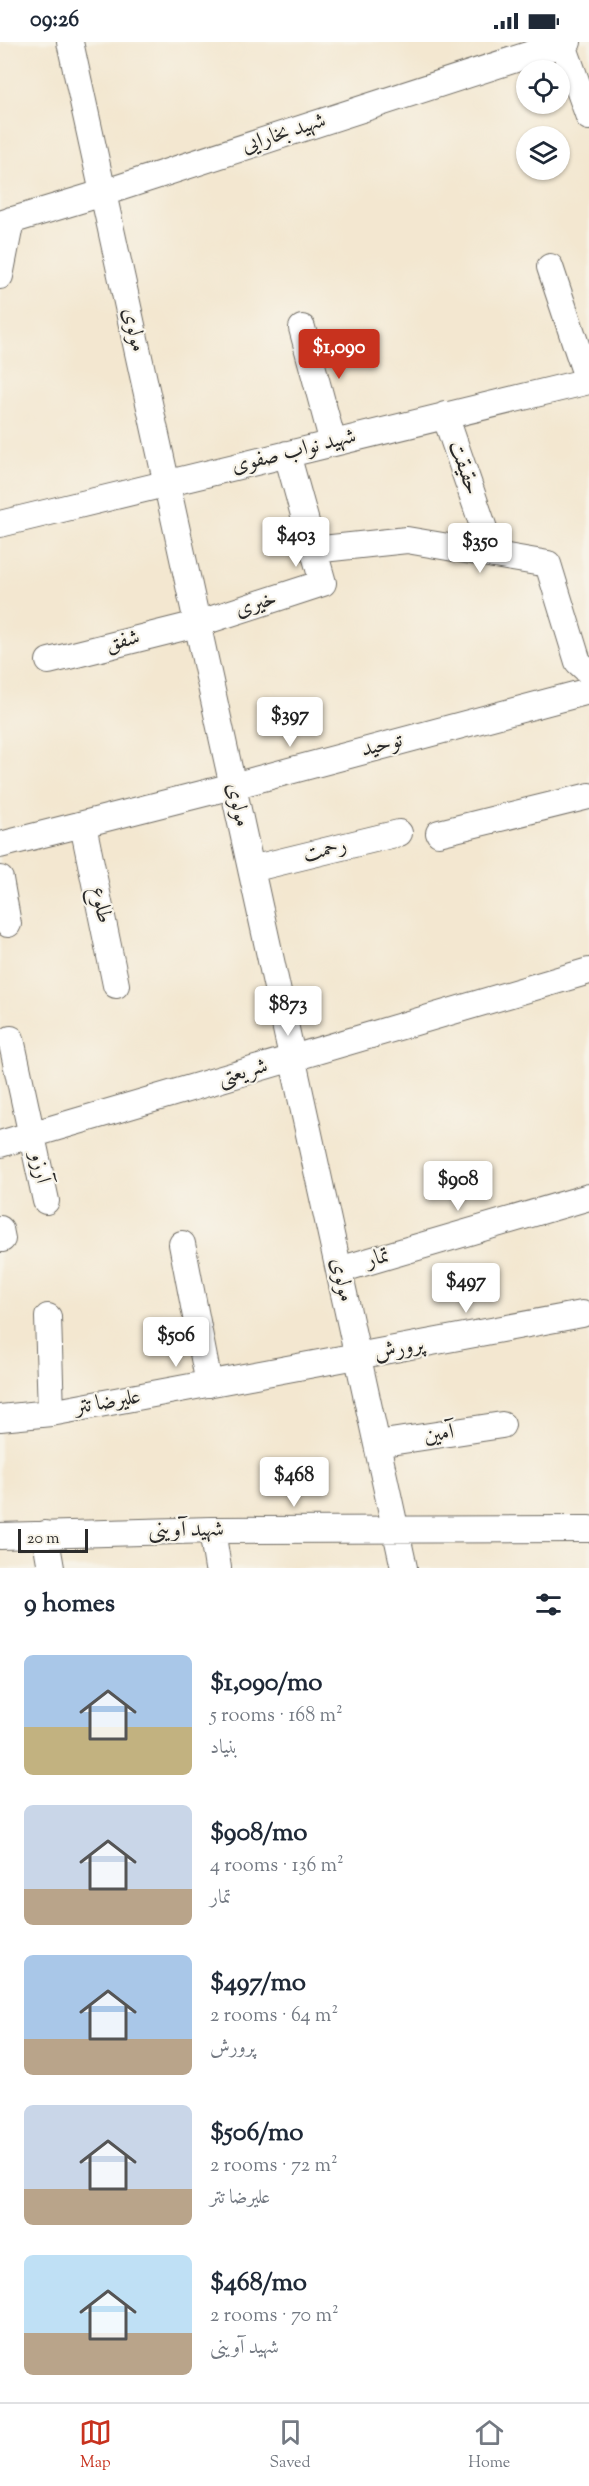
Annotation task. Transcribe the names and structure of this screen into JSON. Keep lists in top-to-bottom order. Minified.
{"streets":{"street":["شهید بخارایی","مولوی","شهید نواب صفوی","حقیقت","خیری","شفق","توحید","رحمت","طلوع","شریعتی","آرزو","تمار","پرورش","علیرضا تتر","آمین","شهید آوینی"]},"crossings":[["شهید بخارایی","مولوی"],["مولوی","شهید نواب صفوی"],["مولوی","خیری"],["مولوی","شفق"],["مولوی","توحید"],["مولوی","رحمت"],["مولوی","شریعتی"],["مولوی","تمار"],["مولوی","پرورش"],["مولوی","علیرضا تتر"],["مولوی","آمین"],["مولوی","شهید آوینی"],["شهید نواب صفوی","حقیقت"],["شهید نواب صفوی","خیری"],["خیری","شفق"],["توحید","طلوع"],["شریعتی","آرزو"],["پرورش","علیرضا تتر"]],"scale_bar":"20 m","page":{"status":"09:26","price":["$1,090","$403","$350","$397","$873","$908","$497","$506","$468"],"scale":"20 m","heading":"9 homes","list":[{"name":"$1,090/mo","note":"5 rooms · 168 m² · بنیاد"},{"name":"$908/mo","note":"4 rooms · 136 m² · تمار"},{"name":"$497/mo","note":"2 rooms · 64 m² · پرورش"},{"name":"$506/mo","note":"2 rooms · 72 m² · علیرضا تتر"},{"name":"$468/mo","note":"2 rooms · 70 m² · شهید آوینی"}],"tabs":["Map","Saved","Home"]}}
